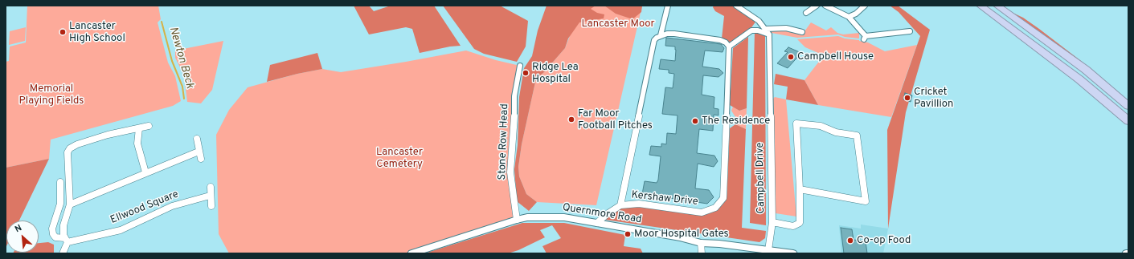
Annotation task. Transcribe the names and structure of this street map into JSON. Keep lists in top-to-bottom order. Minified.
{"streets":{"street":["Stone Row Head","Campbell Drive","Kershaw Drive","Ellwood Square","Quernmore Road"]},"crossings":[["Stone Row Head","Quernmore Road"],["Campbell Drive","Quernmore Road"],["Kershaw Drive","Quernmore Road"]],"water":["Newton Beck"],"parks":["Lancaster Moor","Memorial Playing Fields","Lancaster Cemetery"],"places":["Lancaster High School","Campbell House","Ridge Lea Hospital","Cricket Pavillion","Far Moor Football Pitches","The Residence","Moor Hospital Gates","Co-op Food"],"north":"top left"}
